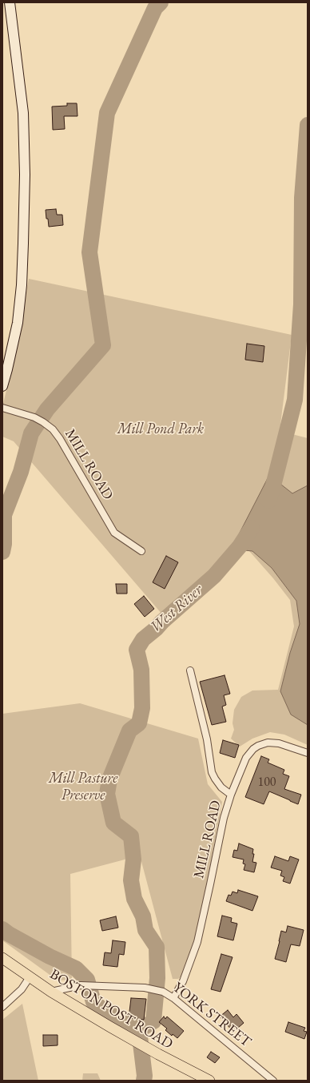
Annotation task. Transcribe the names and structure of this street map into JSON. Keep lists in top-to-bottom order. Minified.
{"streets":{"main road":["BOSTON POST ROAD"],"street":["MILL ROAD","YORK STREET"]},"crossings":[["MILL ROAD","YORK STREET"],["BOSTON POST ROAD","YORK STREET"]],"water":["West River"],"parks":["Mill Pond Park","Mill Pasture Preserve"],"house_numbers":["100"]}
